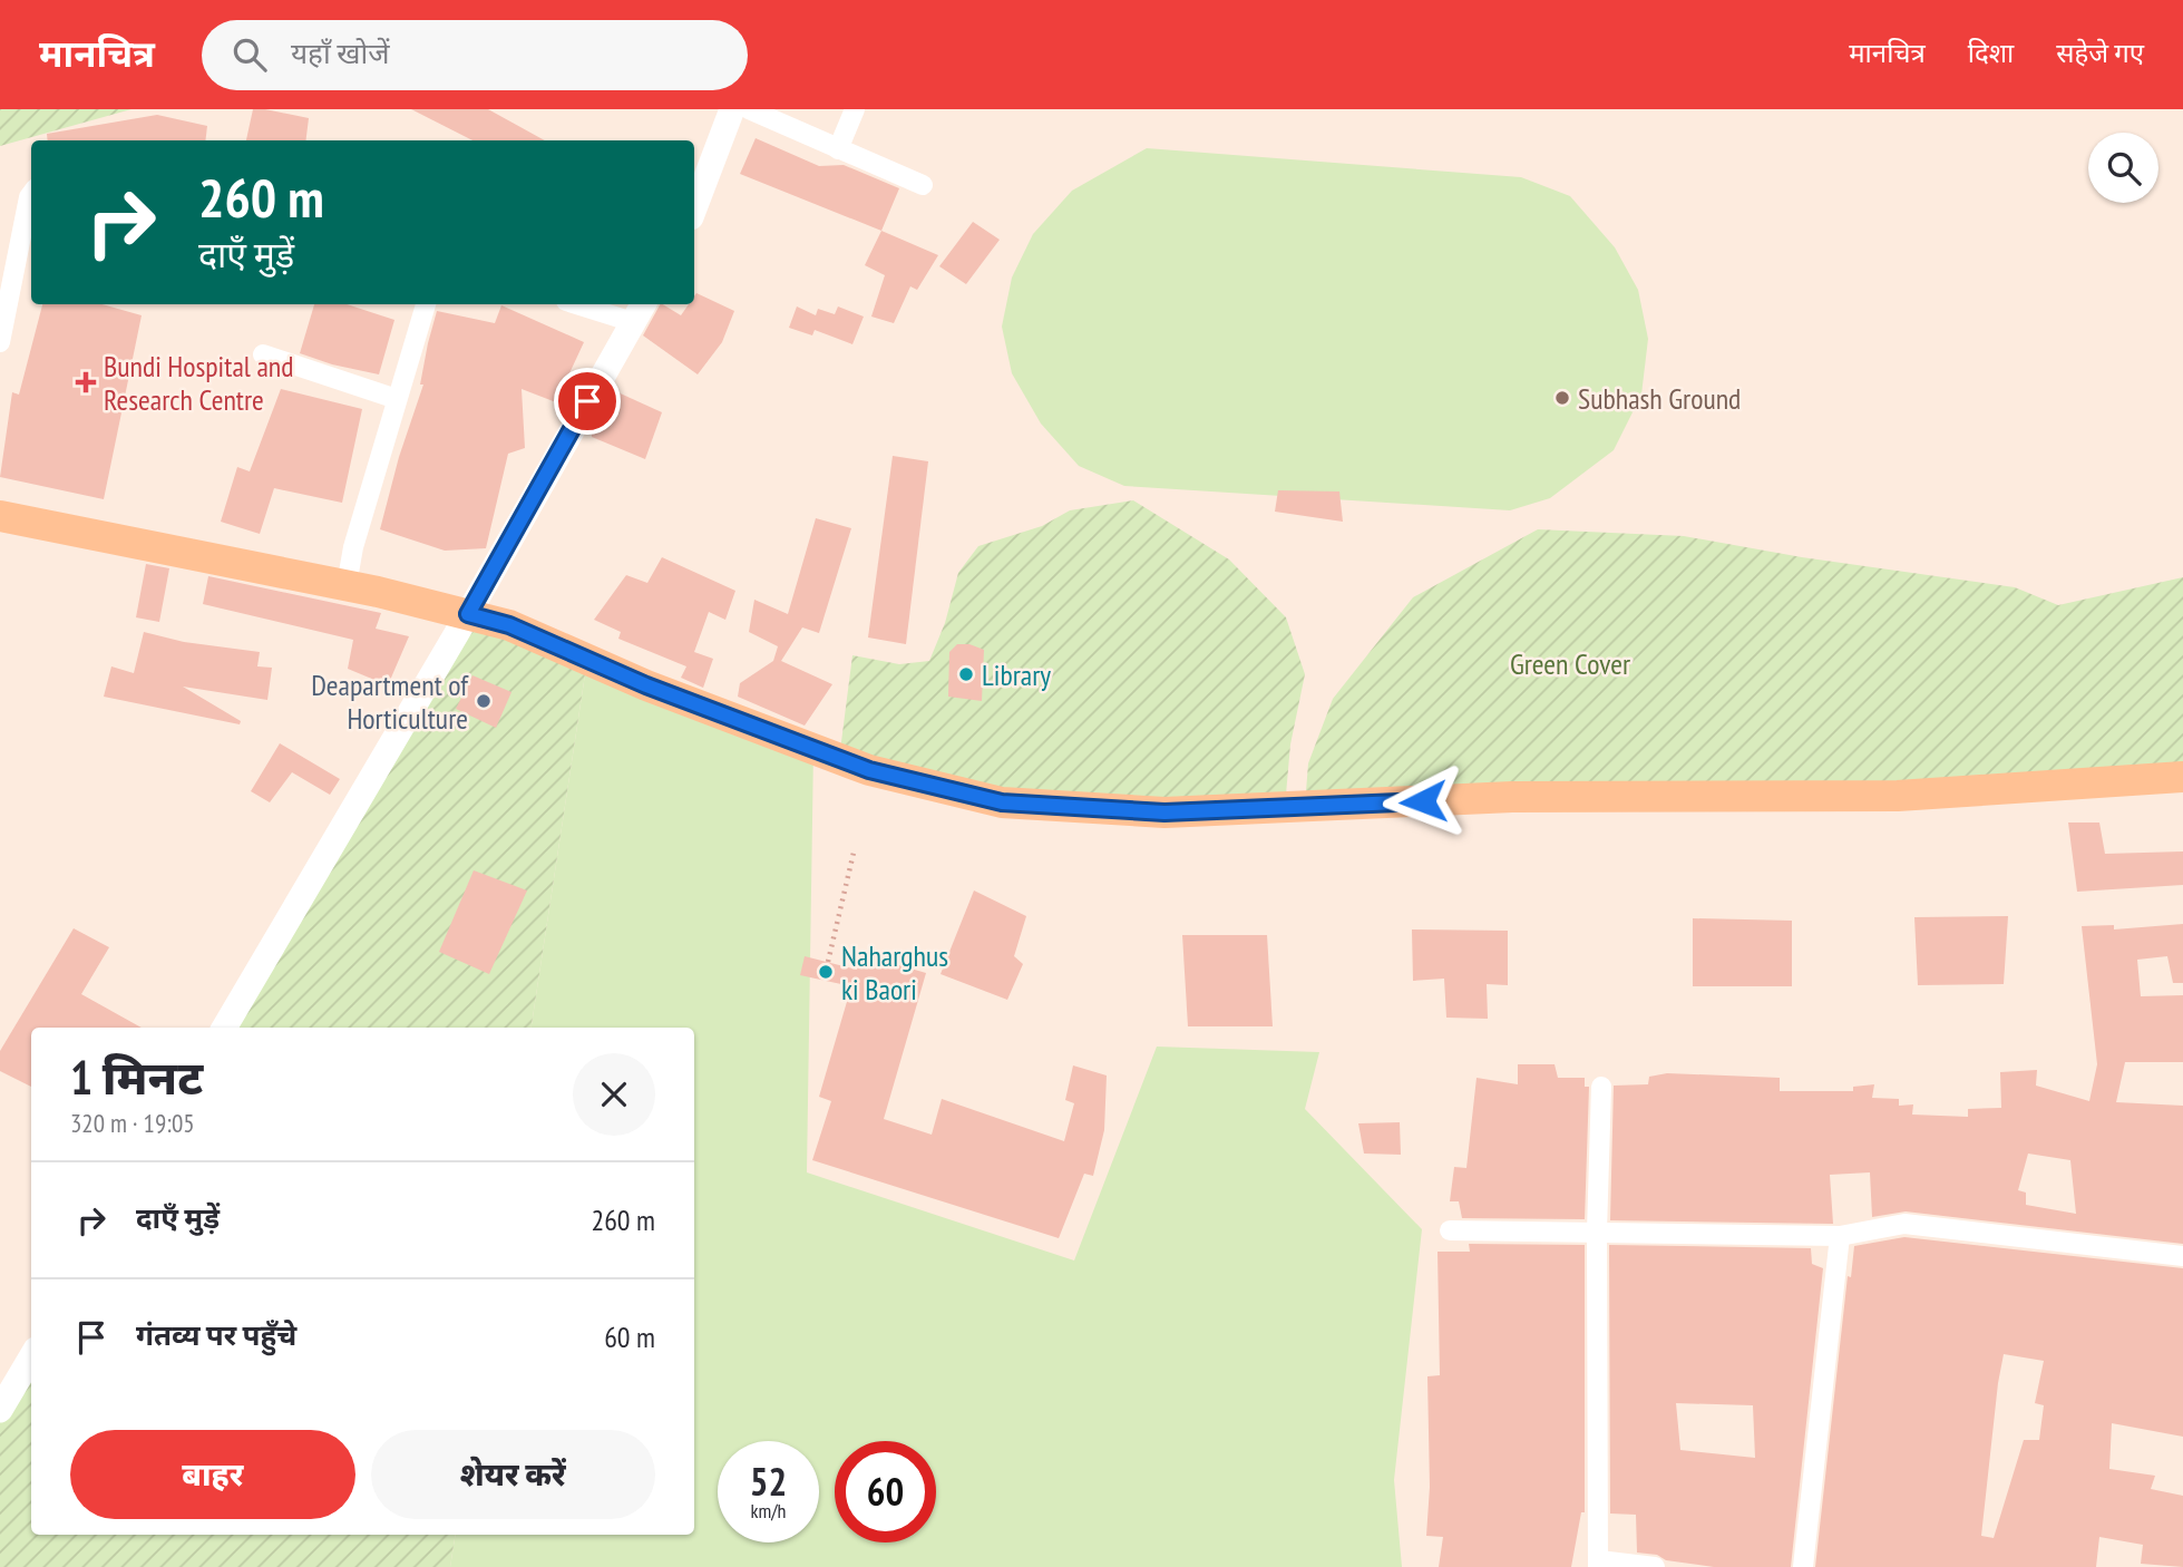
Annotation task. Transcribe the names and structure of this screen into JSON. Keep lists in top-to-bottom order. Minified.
{"parks":["Green Cover"],"places":{"health":["Bundi Hospital and Research Centre"],"other":["Subhash Ground","Library","Deapartment of Horticulture","Naharghus ki Baori"]},"page":{"header":"मानचित्र","search":"यहाँ खोजें","nav":["मानचित्र","दिशा","सहेजे गए"],"turn":["260 m","दाएँ मुड़ें"],"heading":["1 मिनट","320 m · 19:05"],"list":[{"name":"दाएँ मुड़ें","value":"260 m"},{"name":"गंतव्य पर पहुँचे","value":"60 m"}],"buttons":["बाहर","शेयर करें"],"speed":"52 km/h","limit":"60"}}
